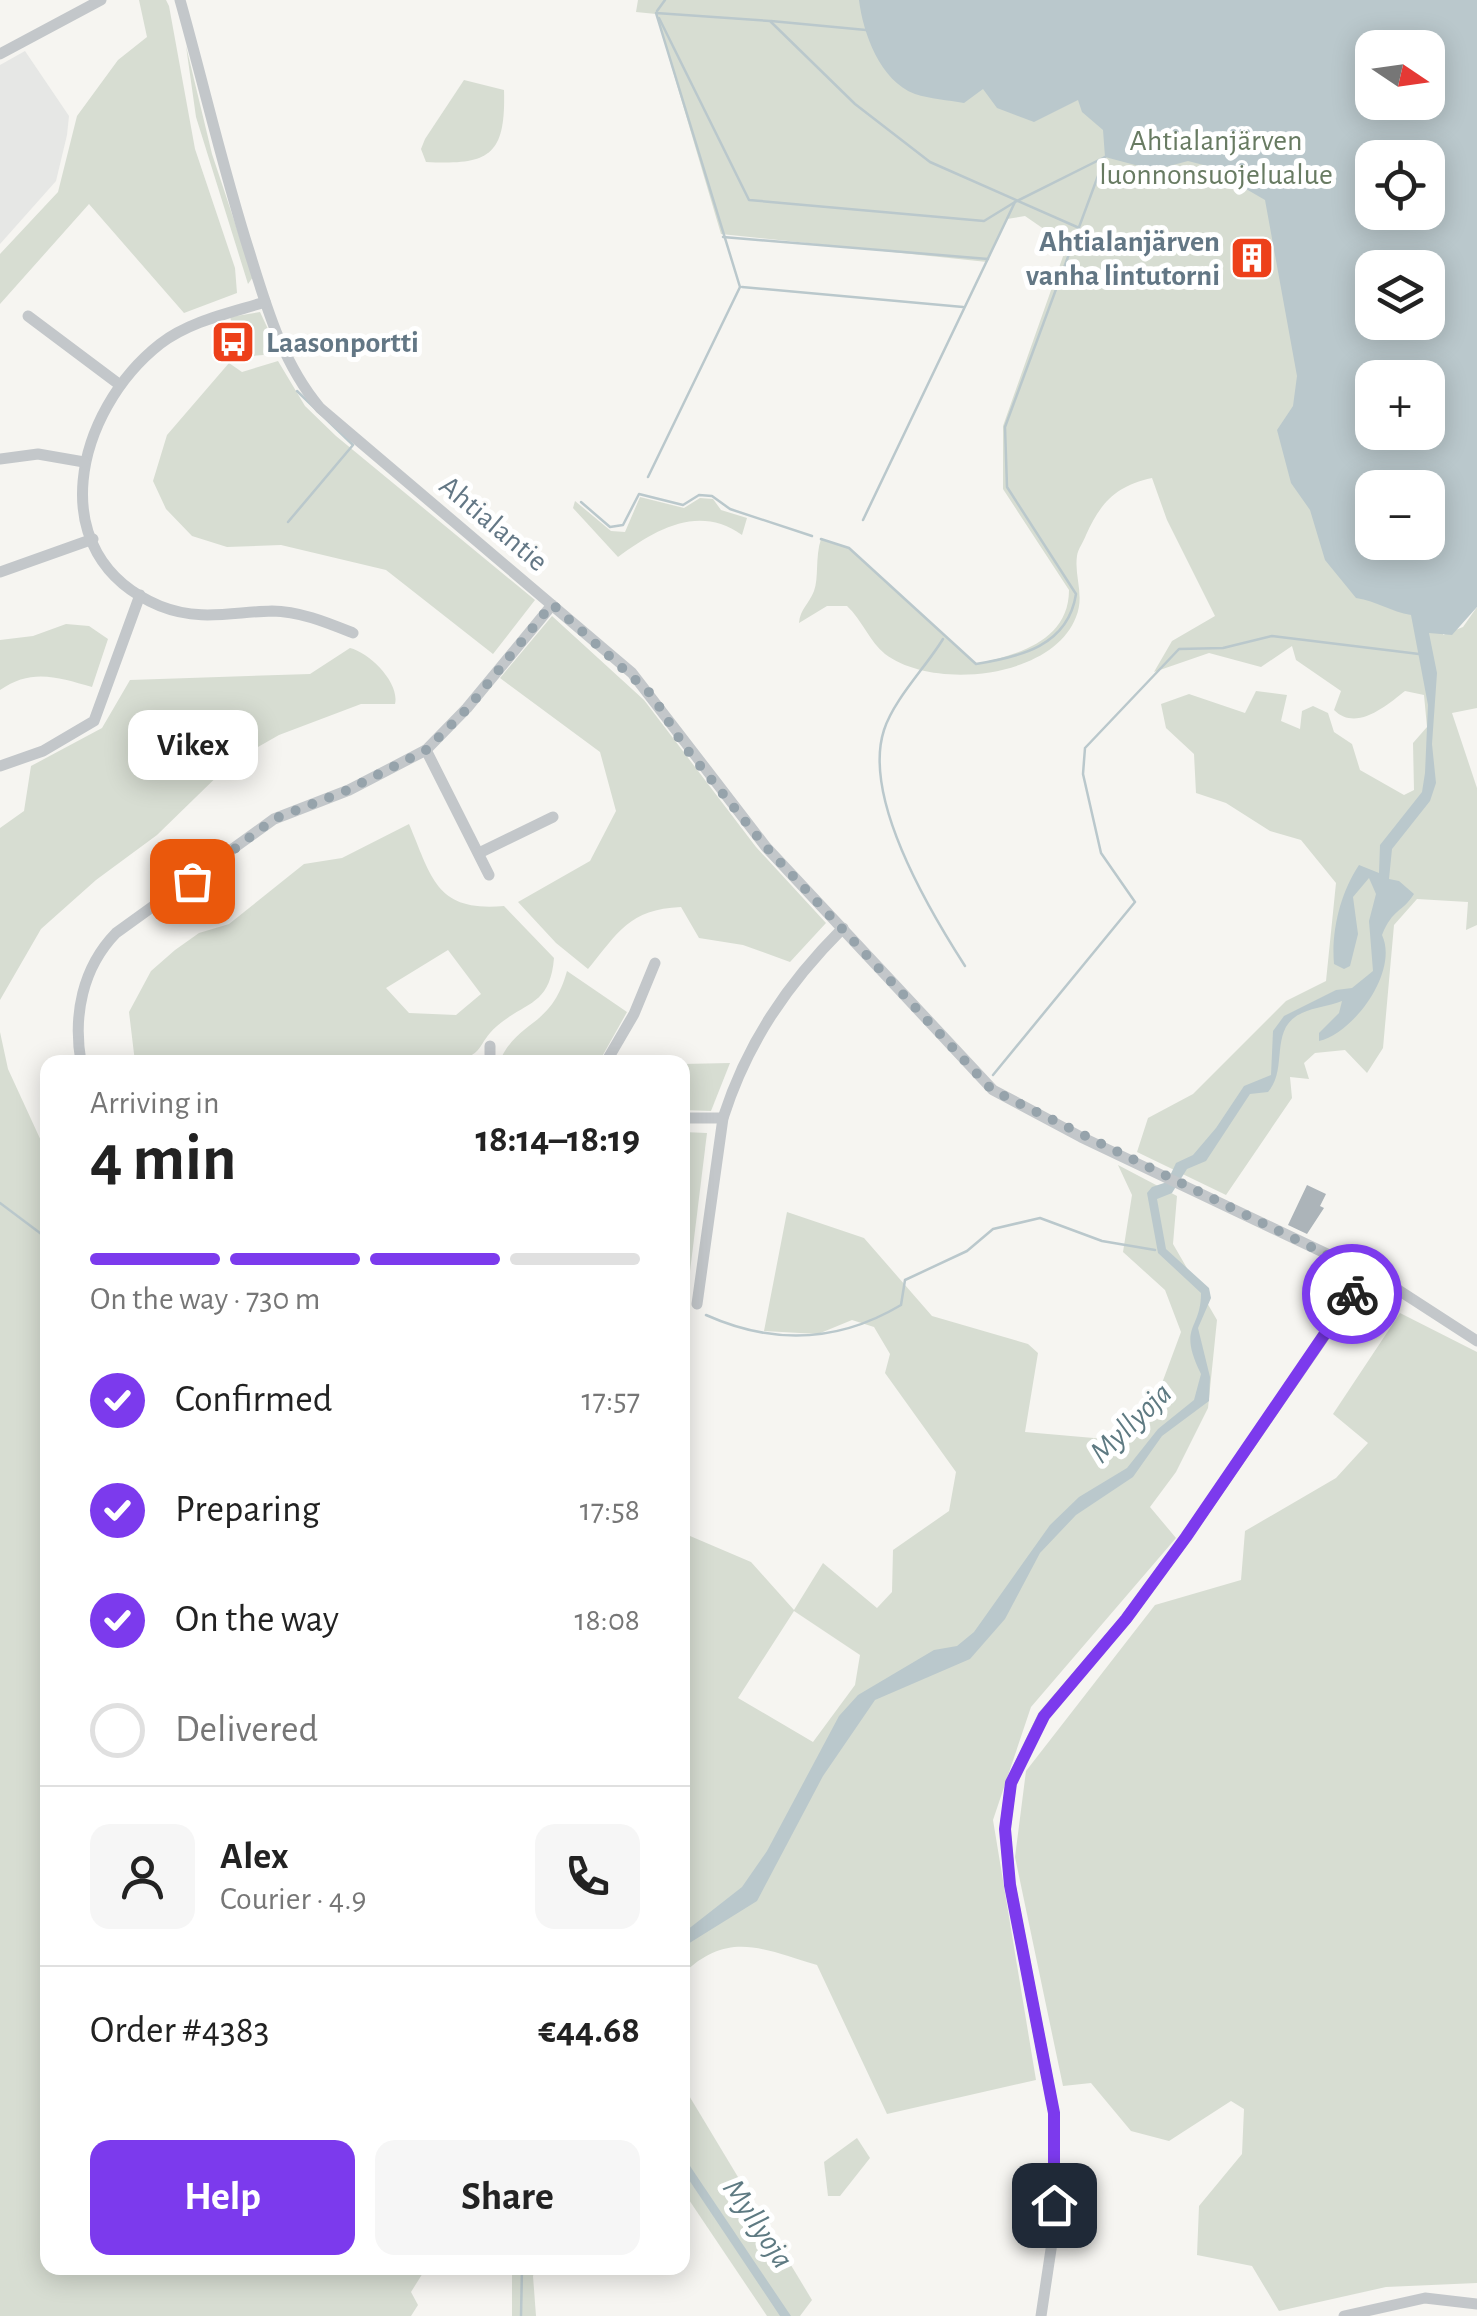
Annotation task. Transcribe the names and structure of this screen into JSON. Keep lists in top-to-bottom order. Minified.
{"streets":{"street":["Ahtialantie"]},"water":["Myllyoja"],"parks":["Ahtialanjärven luonnonsuojelualue"],"places":{"building":["Ahtialanjärven vanha lintutorni"],"bus stop":["Laasonportti"],"other":["Vikex"]},"north":"right","page":{"map_buttons":["+","−"],"bubble":"Vikex","heading":["4 min","Arriving in","18:14–18:19"],"panel":["Alex","Courier · 4.9","Order #4383","€44.68"],"bar":"On the way · 730 m","list":[["Confirmed","17:57"],["Preparing","17:58"],["On the way","18:08"],"Delivered"],"buttons":["Help","Share"]}}
